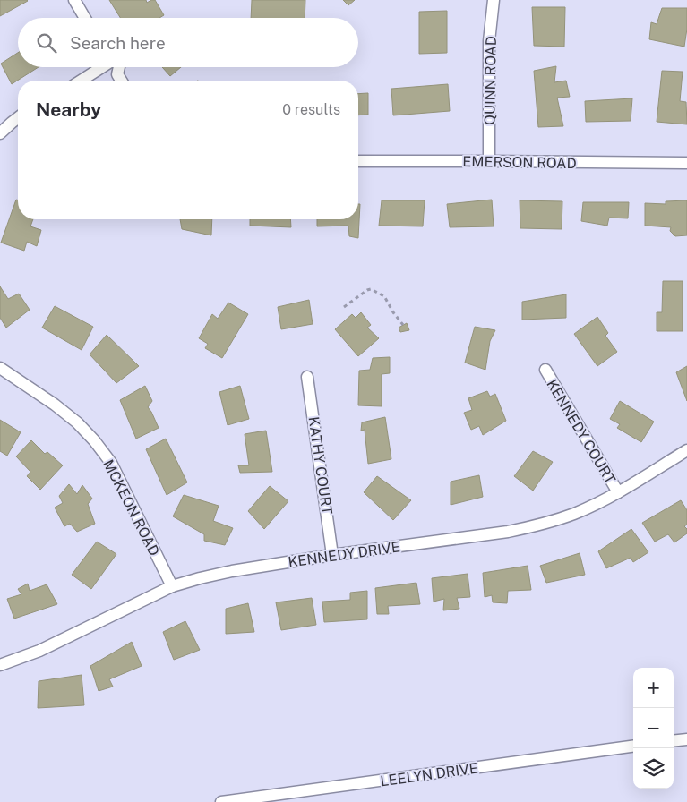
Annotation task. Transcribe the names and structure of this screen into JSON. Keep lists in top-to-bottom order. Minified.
{"streets":{"street":["QUINN ROAD","EMERSON ROAD","KENNEDY COURT","KATHY COURT","MCKEON ROAD","KENNEDY DRIVE","LEELYN DRIVE"]},"crossings":[["QUINN ROAD","EMERSON ROAD"],["KENNEDY COURT","KENNEDY DRIVE"],["KATHY COURT","KENNEDY DRIVE"],["MCKEON ROAD","KENNEDY DRIVE"]],"page":{"search":"Search here","heading":["Nearby","0 results"],"map_buttons":["+","−"]}}
